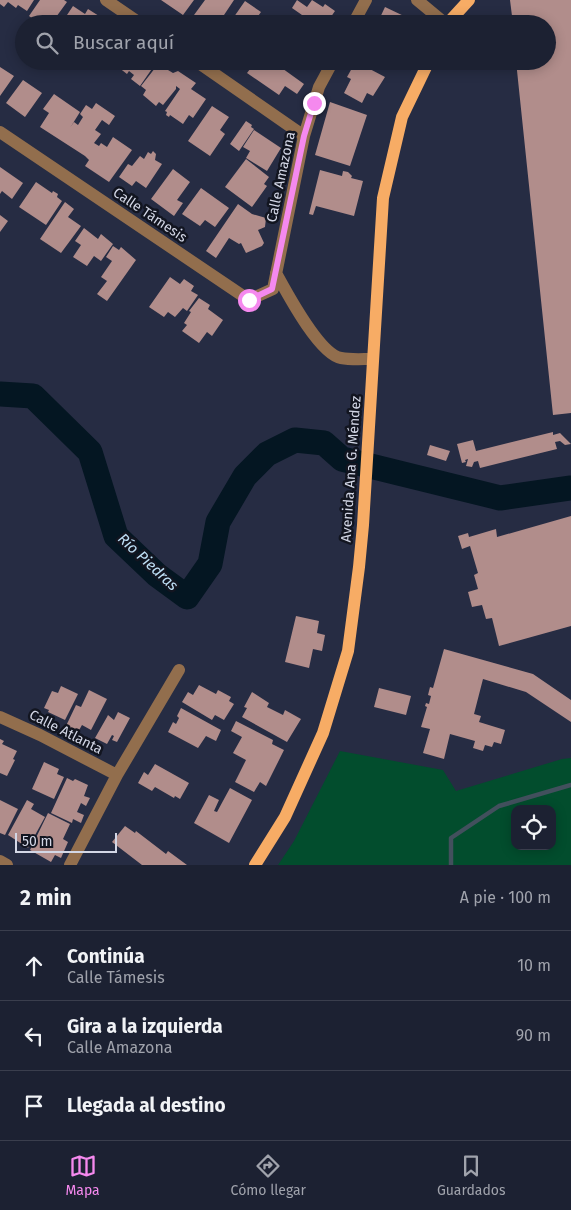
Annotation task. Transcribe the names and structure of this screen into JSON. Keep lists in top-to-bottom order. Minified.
{"streets":{"main road":["Avenida Ana G. Méndez"],"street":["Calle Amazona","Calle Támesis","Calle Atlanta"]},"crossings":[["Calle Amazona","Calle Támesis"]],"water":["Río Piedras"],"scale_bar":"50 m","page":{"search":"Buscar aquí","scale":"50 m","heading":["2 min","A pie · 100 m"],"list":[["Continúa","Calle Támesis","10 m"],["Gira a la izquierda","Calle Amazona","90 m"],"Llegada al destino"],"nav":["Mapa","Cómo llegar","Guardados"]}}
